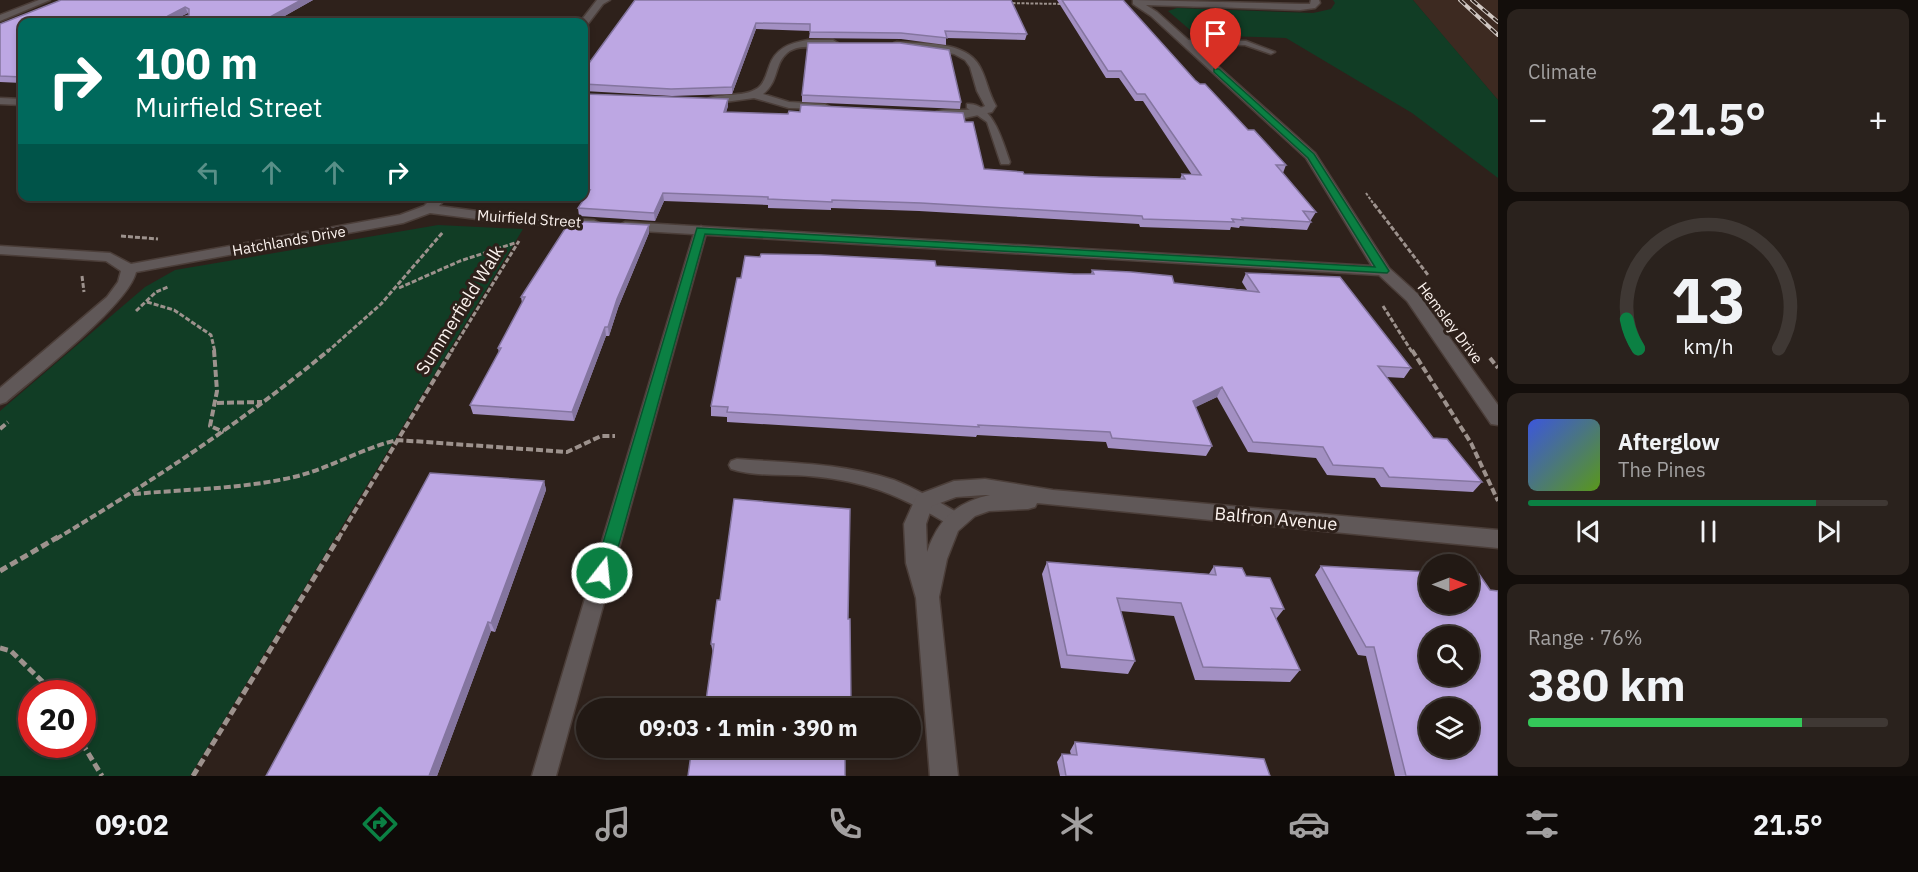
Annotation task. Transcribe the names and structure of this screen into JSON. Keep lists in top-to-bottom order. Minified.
{"streets":{"street":["Muirfield Street","Hatchlands Drive","Hemsley Drive","Balfron Avenue"],"path":["Summerfield Walk"]},"crossings":[["Muirfield Street","Hatchlands Drive"],["Muirfield Street","Hemsley Drive"]],"north":"right","page":{"tile":["Climate",["Range · 76%","380 km"]],"turn":["100 m","Muirfield Street"],"heat":["−","21.5°","+"],"song":["Afterglow","The Pines"],"limit":"20","trip":"09:03 · 1 min · 390 m","tabs":["09:02","21.5°"],"gauge":["13","km/h"]}}
